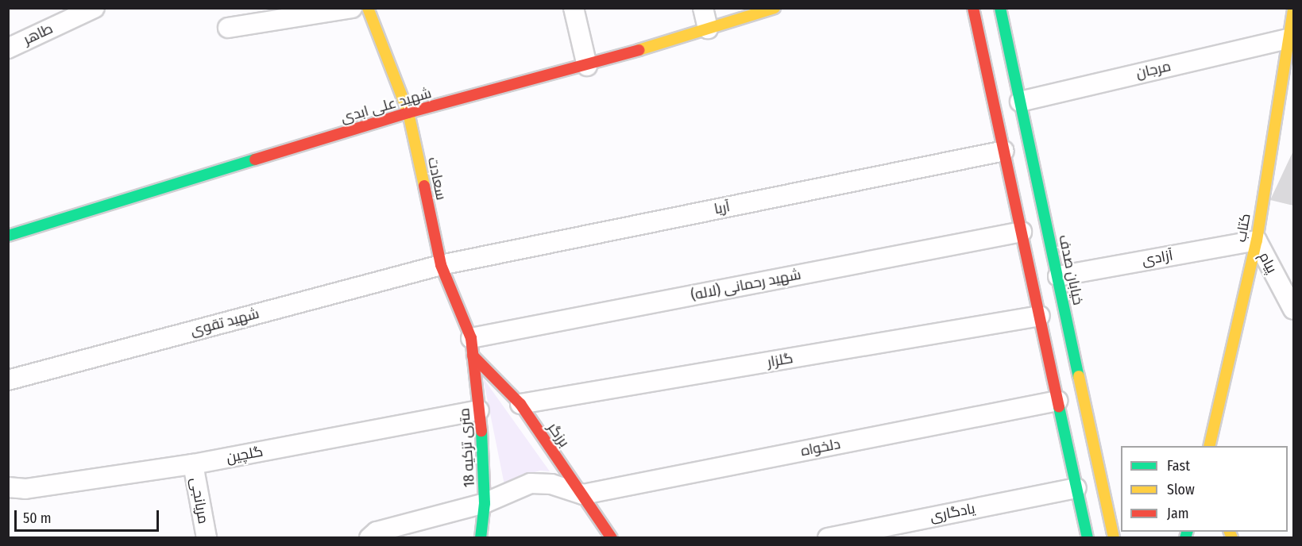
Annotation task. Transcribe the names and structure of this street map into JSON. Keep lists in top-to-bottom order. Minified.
{"streets":{"street":["طاهر","مرجان","شهید علی ابدی","سعادت","آریا","کتاب","آزادی","پیام","خیابان صدف","شهید رحمانی (لاله)","شهید تقوی","گلزار","برزگر","18 متری تزکیه","دلخواه","گلچین","مریانجی","یادگاری"]},"crossings":[["مرجان","کتاب"],["مرجان","خیابان صدف"],["شهید علی ابدی","سعادت"],["سعادت","آریا"],["سعادت","شهید رحمانی (لاله)"],["سعادت","شهید تقوی"],["سعادت","برزگر"],["سعادت","18 متری تزکیه"],["آریا","شهید تقوی"],["کتاب","آزادی"],["کتاب","پیام"],["آزادی","پیام"],["آزادی","خیابان صدف"],["شهید رحمانی (لاله)","برزگر"],["شهید رحمانی (لاله)","18 متری تزکیه"],["گلزار","برزگر"],["برزگر","18 متری تزکیه"],["برزگر","دلخواه"],["18 متری تزکیه","گلچین"],["گلچین","مریانجی"]],"legend":["Fast","Slow","Jam"],"scale_bar":"50 m"}
